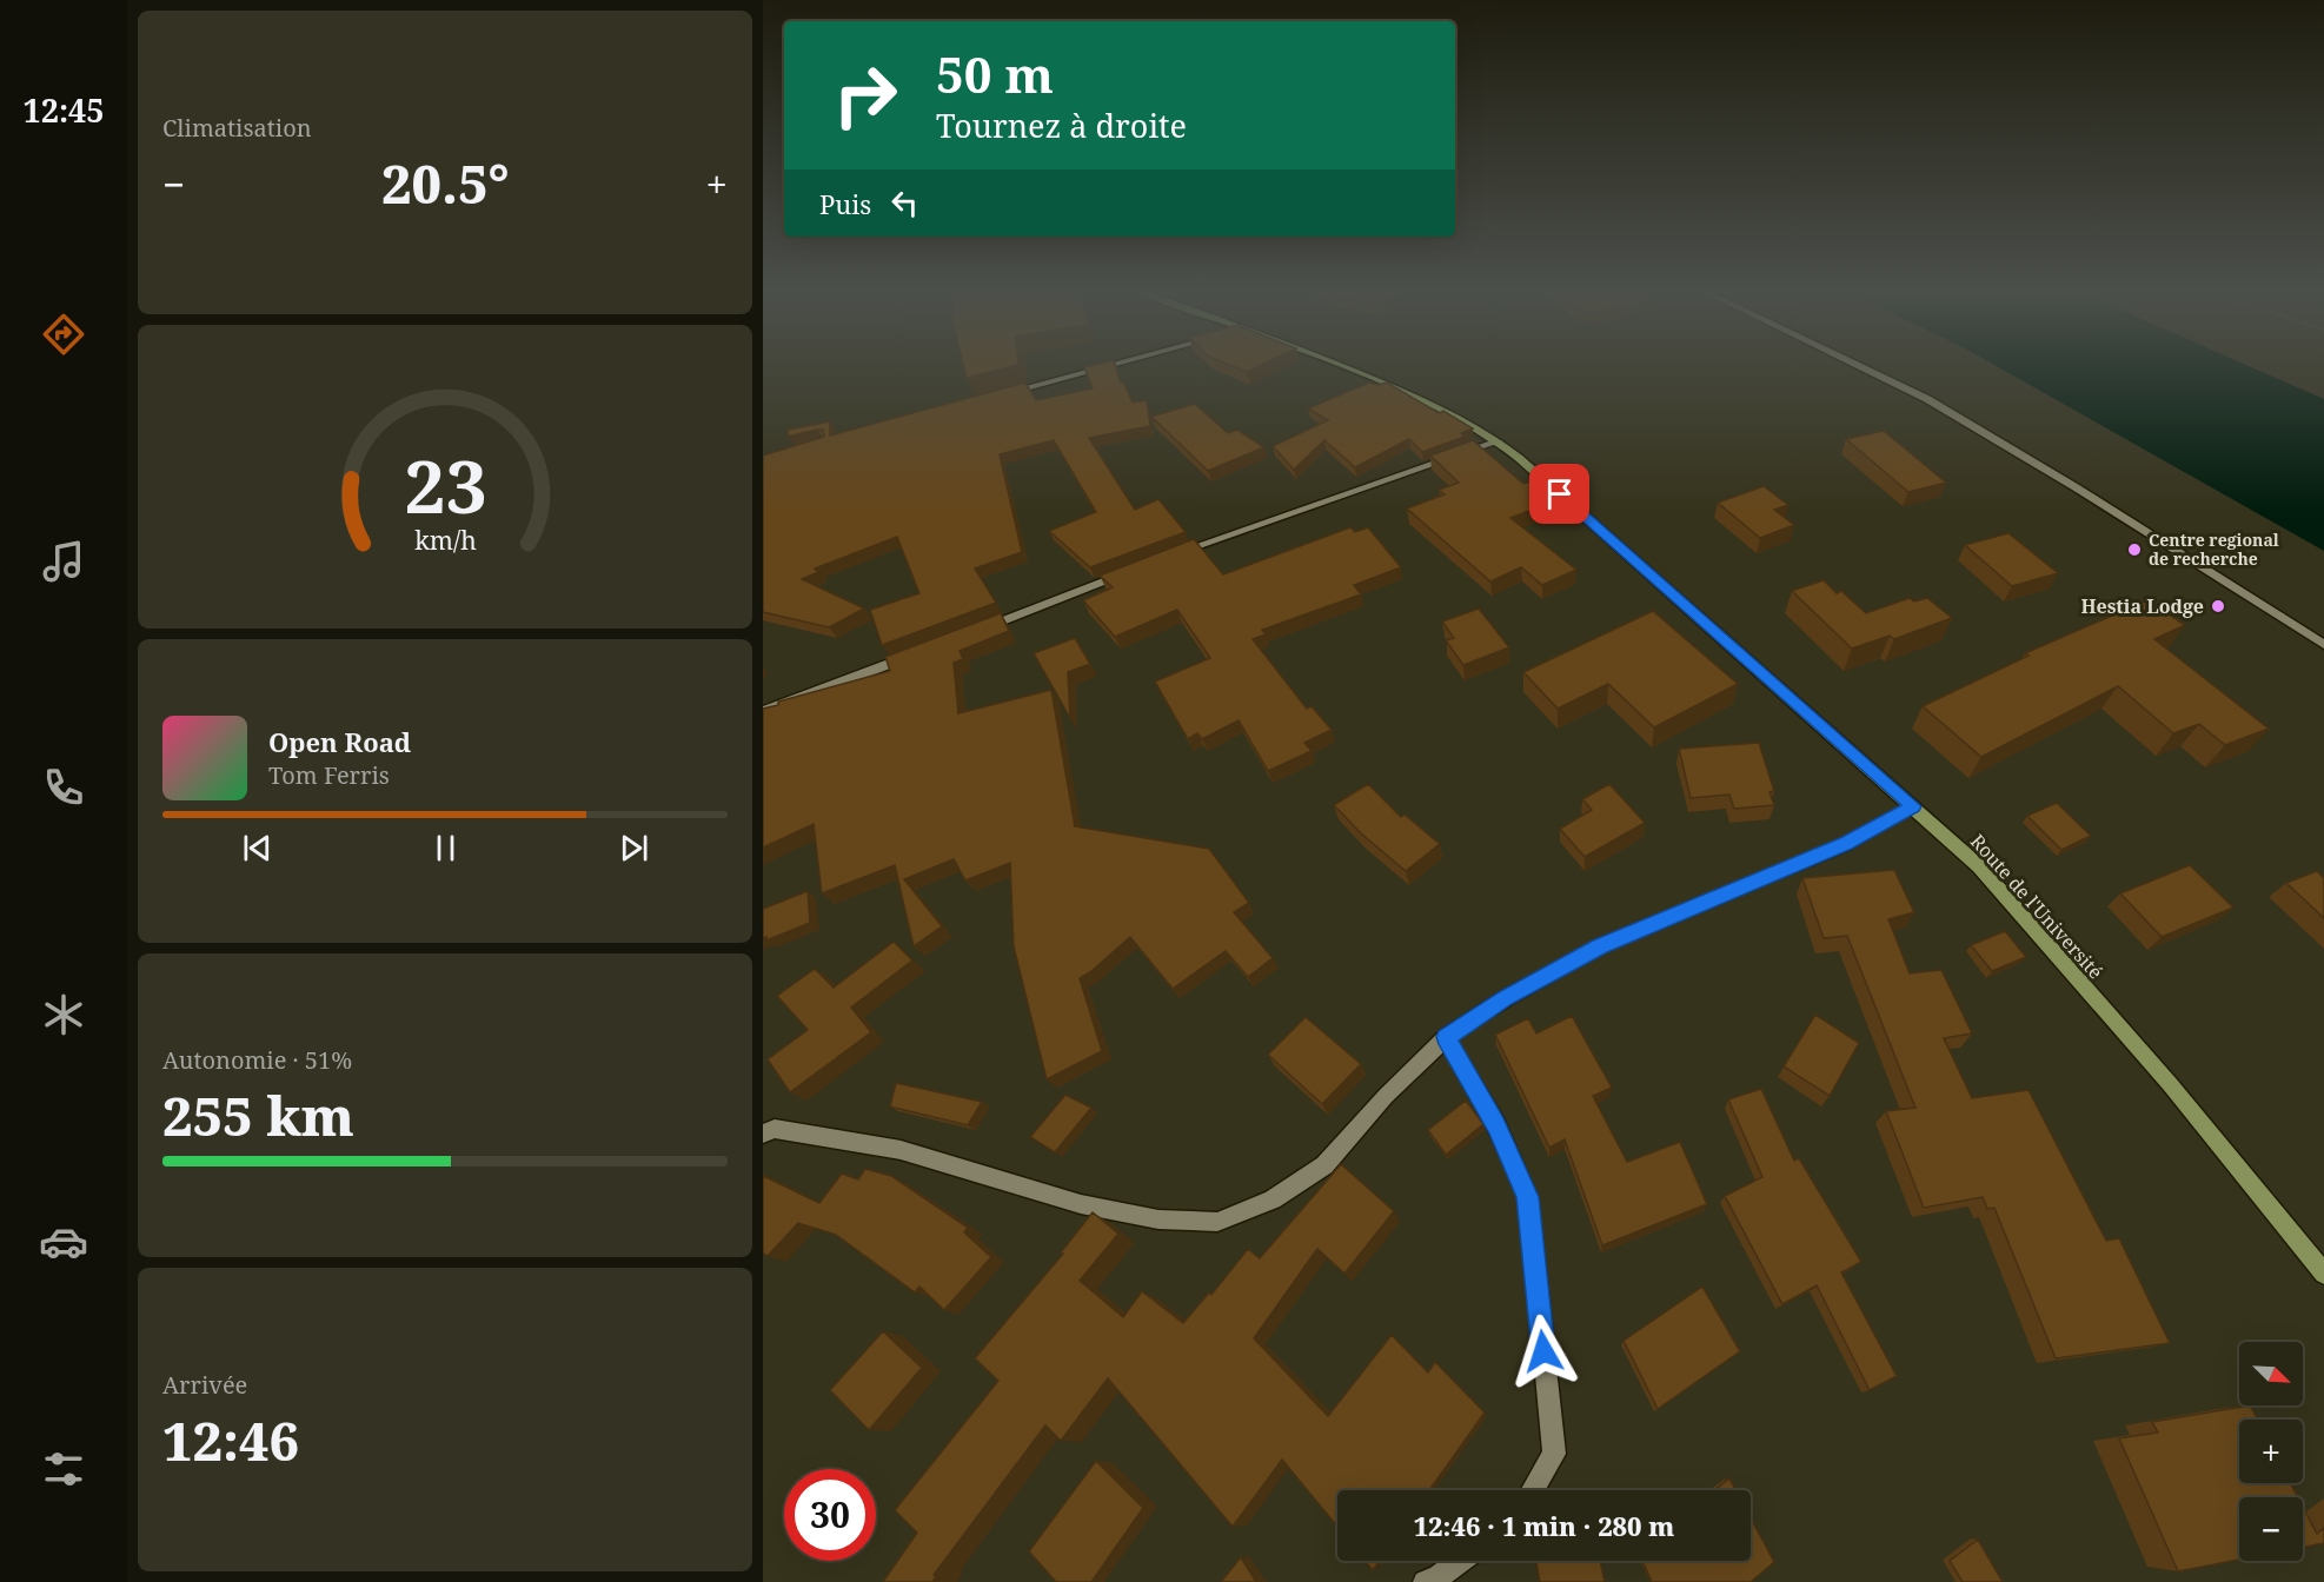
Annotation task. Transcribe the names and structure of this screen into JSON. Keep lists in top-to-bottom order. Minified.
{"streets":{"street":["Route de l'Université"]},"places":["Centre regional de recherche","Hestia Lodge"],"north":"bottom right","page":{"tabs":"12:45","tile":["Climatisation",["Autonomie · 51%","255 km"],["Arrivée","12:46"]],"turn":["50 m","Tournez à droite"],"heat":["−","20.5°","+"],"then":"Puis","song":["Open Road","Tom Ferris"],"map_buttons":["+","−"],"limit":"30","trip":"12:46 · 1 min · 280 m","gauge":["23","km/h"]}}
